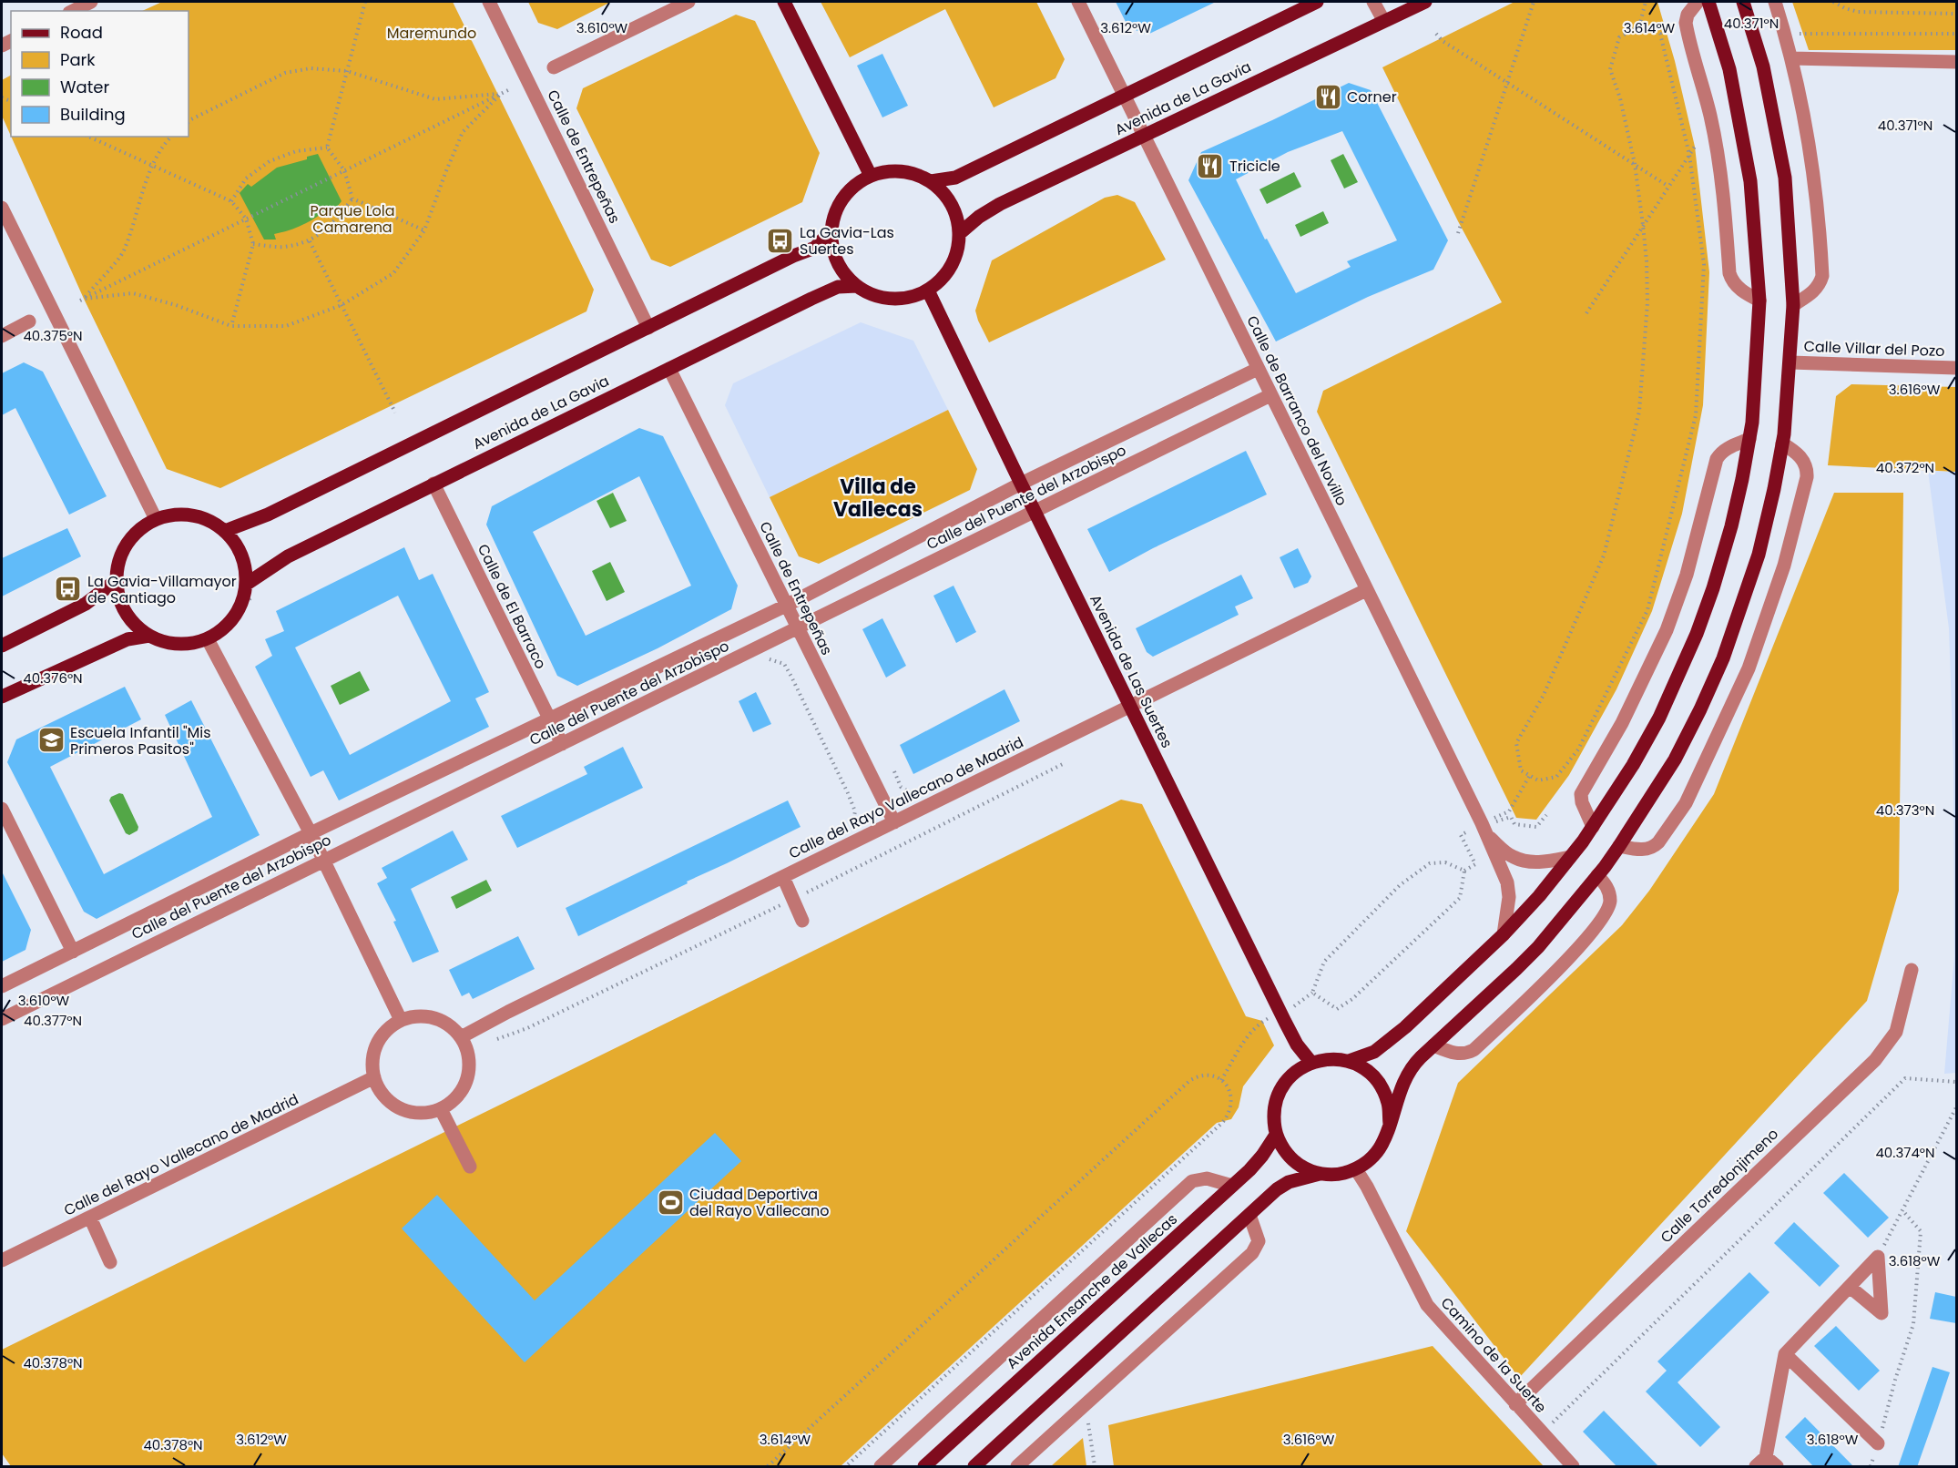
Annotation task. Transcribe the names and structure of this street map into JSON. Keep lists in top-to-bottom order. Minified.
{"streets":{"main road":["Avenida de La Gavia","Avenida de Las Suertes","Avenida Ensanche de Vallecas"],"street":["Calle de Entrepeñas","Calle Villar del Pozo","Calle de Barranco del Novillo","Calle del Puente del Arzobispo","Calle de El Barraco","Calle del Rayo Vallecano de Madrid","Calle Torredonjimeno","Camino de la Suerte"]},"crossings":[["Avenida de La Gavia","Calle de Entrepeñas"],["Avenida de La Gavia","Calle de Barranco del Novillo"],["Avenida de La Gavia","Calle de El Barraco"],["Avenida de La Gavia","Avenida de Las Suertes"],["Calle de Entrepeñas","Calle del Puente del Arzobispo"],["Calle de Entrepeñas","Calle del Rayo Vallecano de Madrid"],["Calle de Barranco del Novillo","Calle del Puente del Arzobispo"],["Calle de Barranco del Novillo","Calle del Rayo Vallecano de Madrid"],["Calle del Puente del Arzobispo","Calle de El Barraco"],["Calle del Puente del Arzobispo","Avenida de Las Suertes"],["Avenida de Las Suertes","Calle del Rayo Vallecano de Madrid"],["Avenida de Las Suertes","Avenida Ensanche de Vallecas"],["Avenida de Las Suertes","Camino de la Suerte"],["Calle Torredonjimeno","Camino de la Suerte"],["Avenida Ensanche de Vallecas","Camino de la Suerte"]],"districts":["Villa de Vallecas"],"parks":["Maremundo","Parque Lola Camarena"],"places":{"restaurant":["Corner","Tricicle"],"bus stop":["La Gavia-Las Suertes","La Gavia-Villamayor de Santiago"],"school or university":["Escuela Infantil \"Mis Primeros Pasitos\""],"sports":["Ciudad Deportiva del Rayo Vallecano"]},"legend":["Road","Park","Water","Building"],"coordinates":["40.371°N","3.614°W","3.610°W","3.612°W","40.375°N","3.616°W","40.372°N","40.376°N","40.373°N","40.377°N","40.374°N","3.618°W","40.378°N"]}
